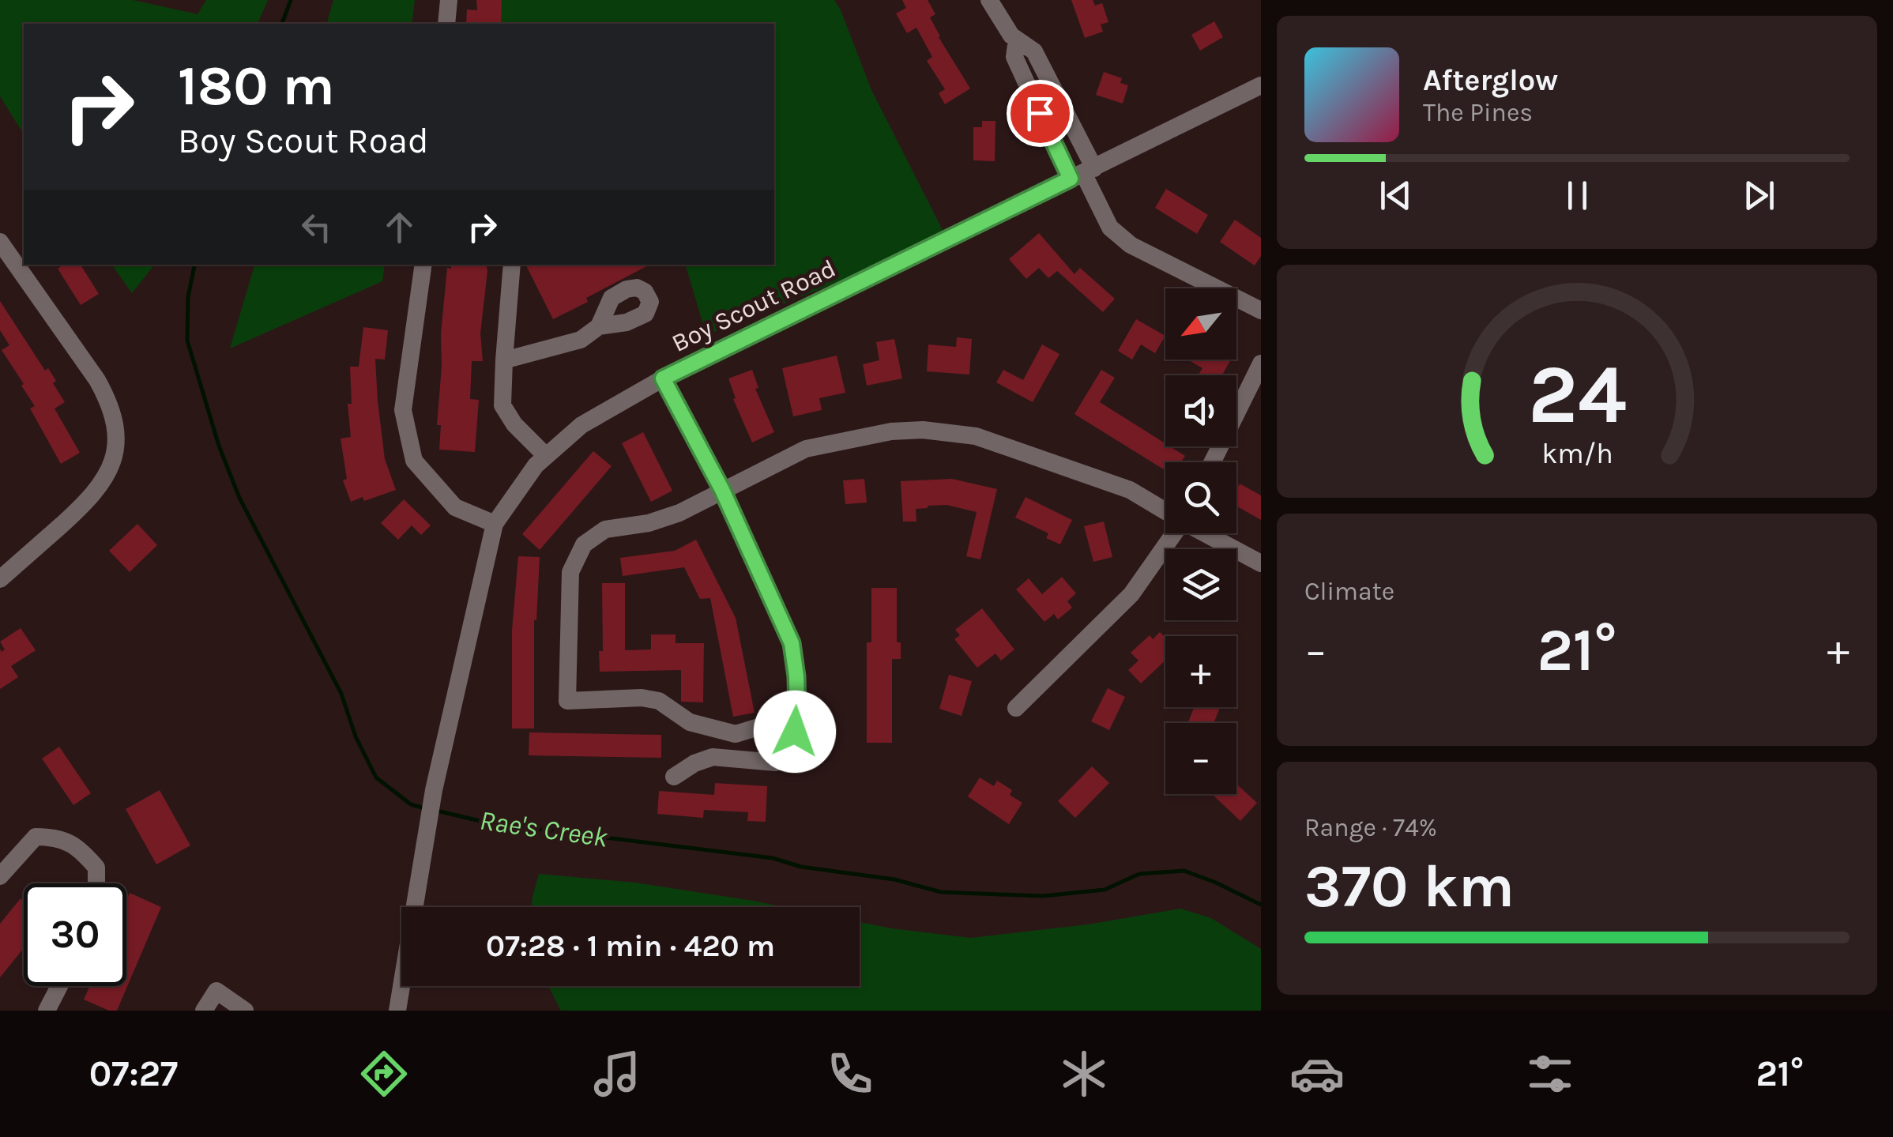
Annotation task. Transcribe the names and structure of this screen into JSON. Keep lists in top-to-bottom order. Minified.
{"streets":{"street":["Boy Scout Road"]},"water":["Rae's Creek"],"north":"bottom left","page":{"turn":["180 m","Boy Scout Road"],"song":["Afterglow","The Pines"],"map_buttons":["+","−"],"tile":["Climate",["Range · 74%","370 km"]],"heat":["−","21°","+"],"limit":"30","trip":"07:28 · 1 min · 420 m","tabs":["07:27","21°"],"gauge":["24","km/h"]}}
